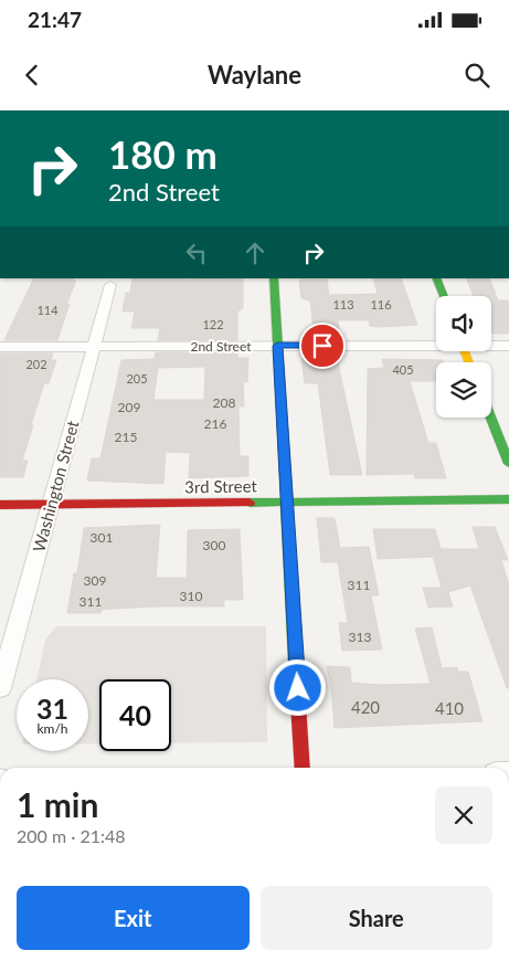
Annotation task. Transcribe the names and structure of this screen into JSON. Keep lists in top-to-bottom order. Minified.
{"streets":{"street":["2nd Street","Washington Street","3rd Street"]},"crossings":[["2nd Street","Washington Street"],["Washington Street","3rd Street"]],"house_numbers":["113","116","114","122","202","405","205","208","209","216","215","301","300","309","311","310","311","313","420","410"],"page":{"status":"21:47","header":"Waylane","turn":["180 m","2nd Street"],"speed":"31 km/h","limit":"40","heading":["1 min","200 m · 21:48"],"buttons":["Exit","Share"]}}
